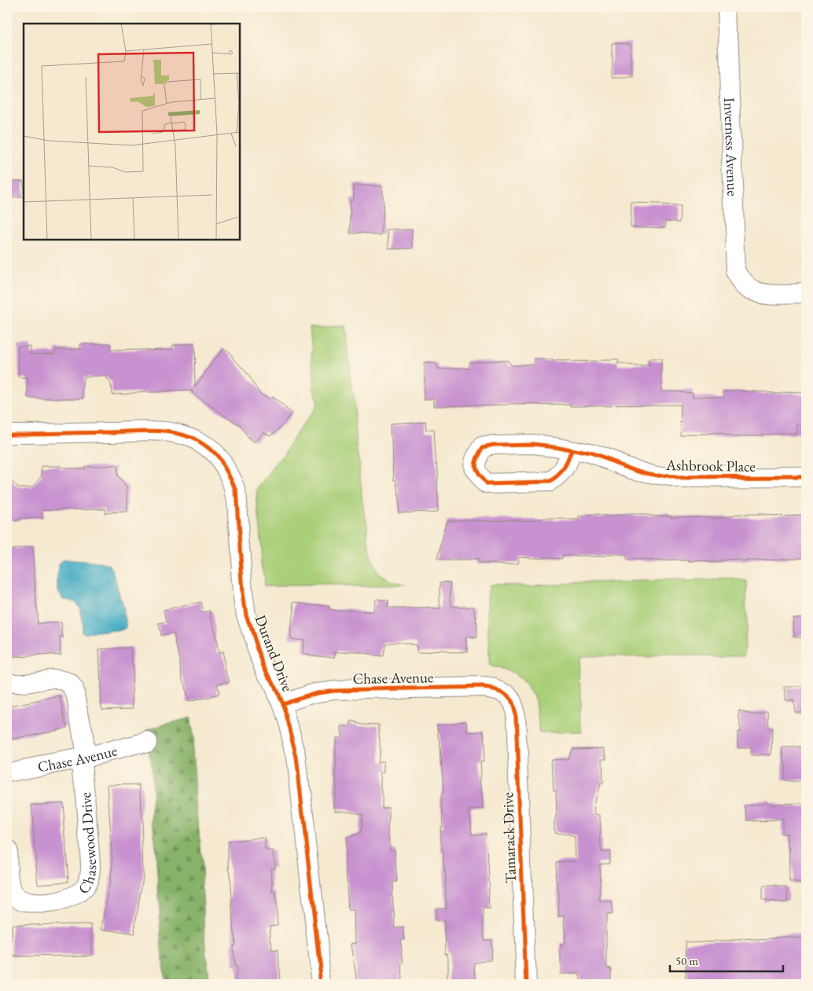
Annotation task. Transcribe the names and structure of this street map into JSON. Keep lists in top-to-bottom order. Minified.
{"streets":{"street":["Inverness Avenue","Ashbrook Place","Durand Drive","Chase Avenue","Tamarack Drive","Chasewood Drive"]},"crossings":[["Durand Drive","Chase Avenue"],["Chase Avenue","Tamarack Drive"],["Chase Avenue","Chasewood Drive"]],"scale_bar":"50 m"}
